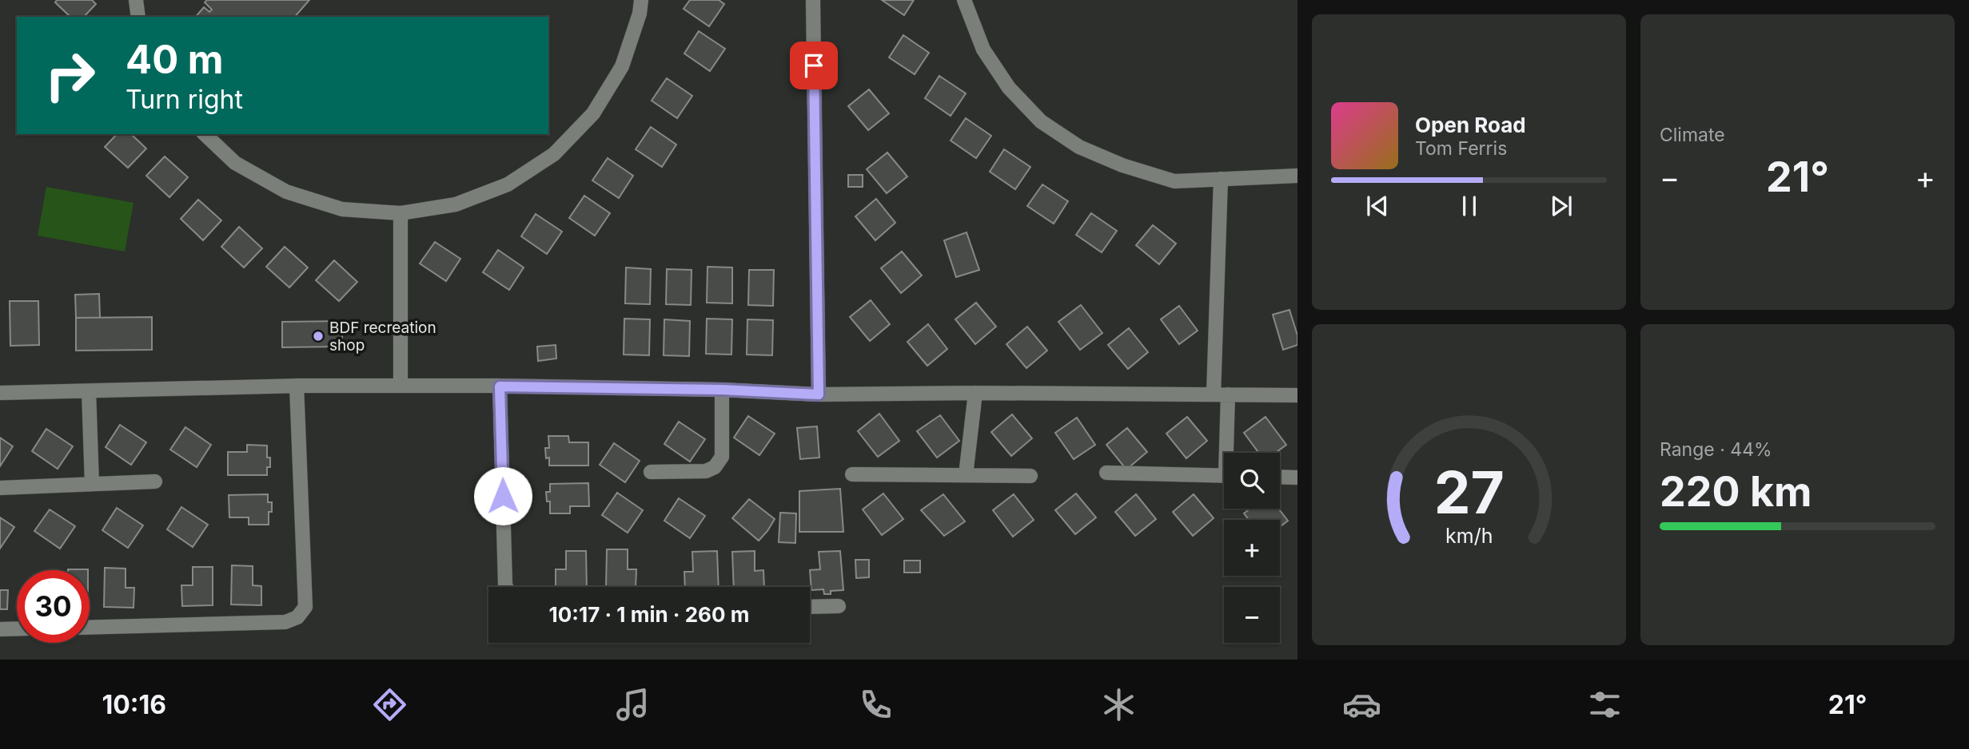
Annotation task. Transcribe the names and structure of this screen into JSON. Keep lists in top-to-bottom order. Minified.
{"places":["BDF recreation shop"],"page":{"tile":["Climate",["Range · 44%","220 km"]],"turn":["40 m","Turn right"],"song":["Open Road","Tom Ferris"],"heat":["−","21°","+"],"map_buttons":["+","−"],"limit":"30","trip":"10:17 · 1 min · 260 m","tabs":["10:16","21°"],"gauge":["27","km/h"]}}
